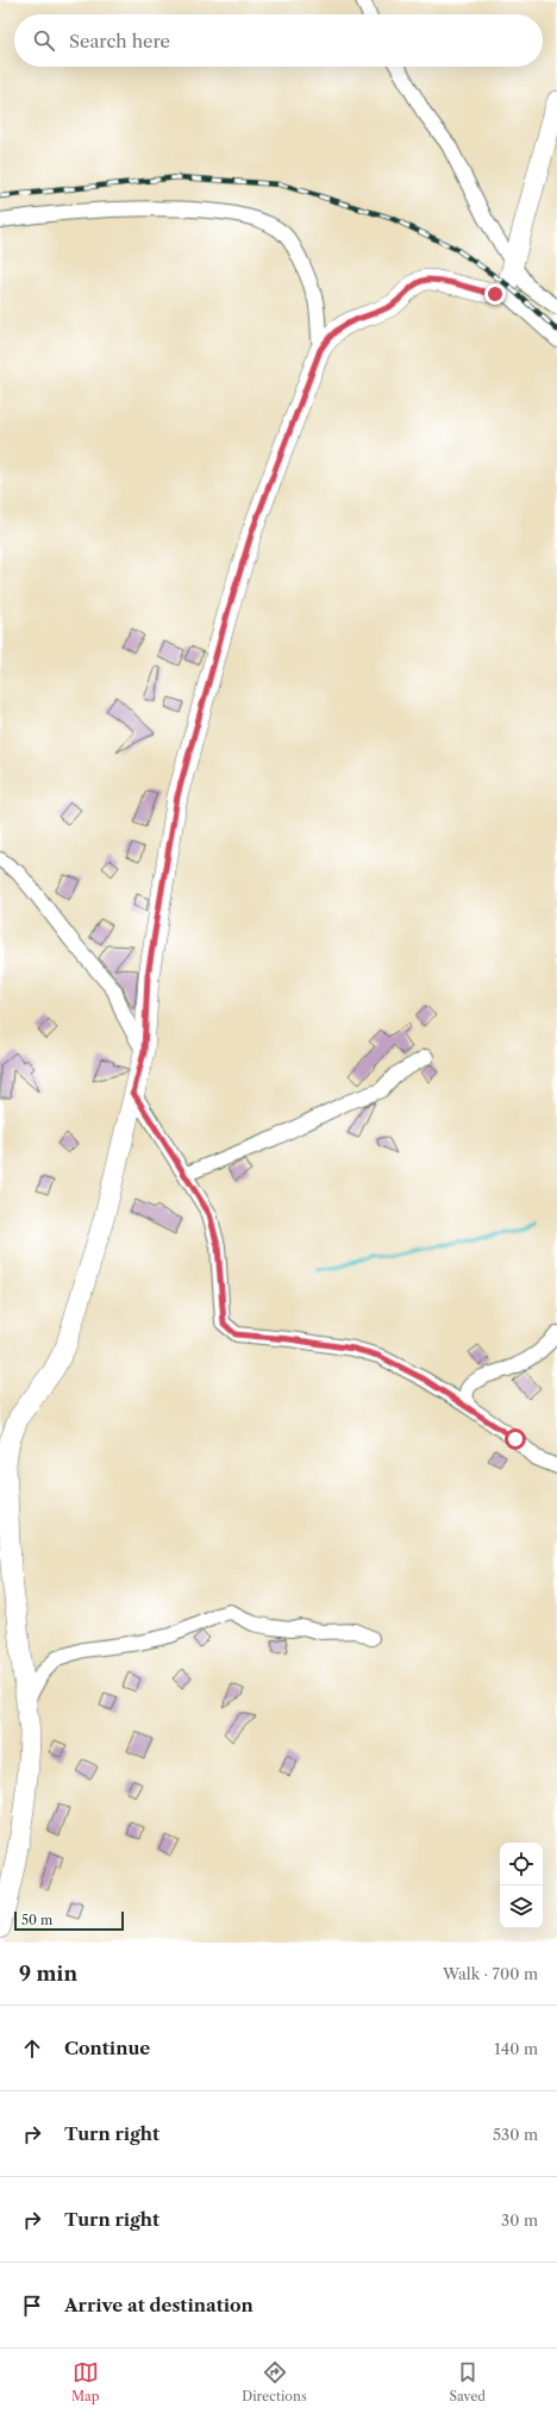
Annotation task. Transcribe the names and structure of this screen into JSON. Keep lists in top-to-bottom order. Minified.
{"scale_bar":"50 m","page":{"search":"Search here","scale":"50 m","heading":["9 min","Walk · 700 m"],"list":[["Continue","140 m"],["Turn right","530 m"],["Turn right","30 m"],"Arrive at destination"],"nav":["Map","Directions","Saved"]}}
